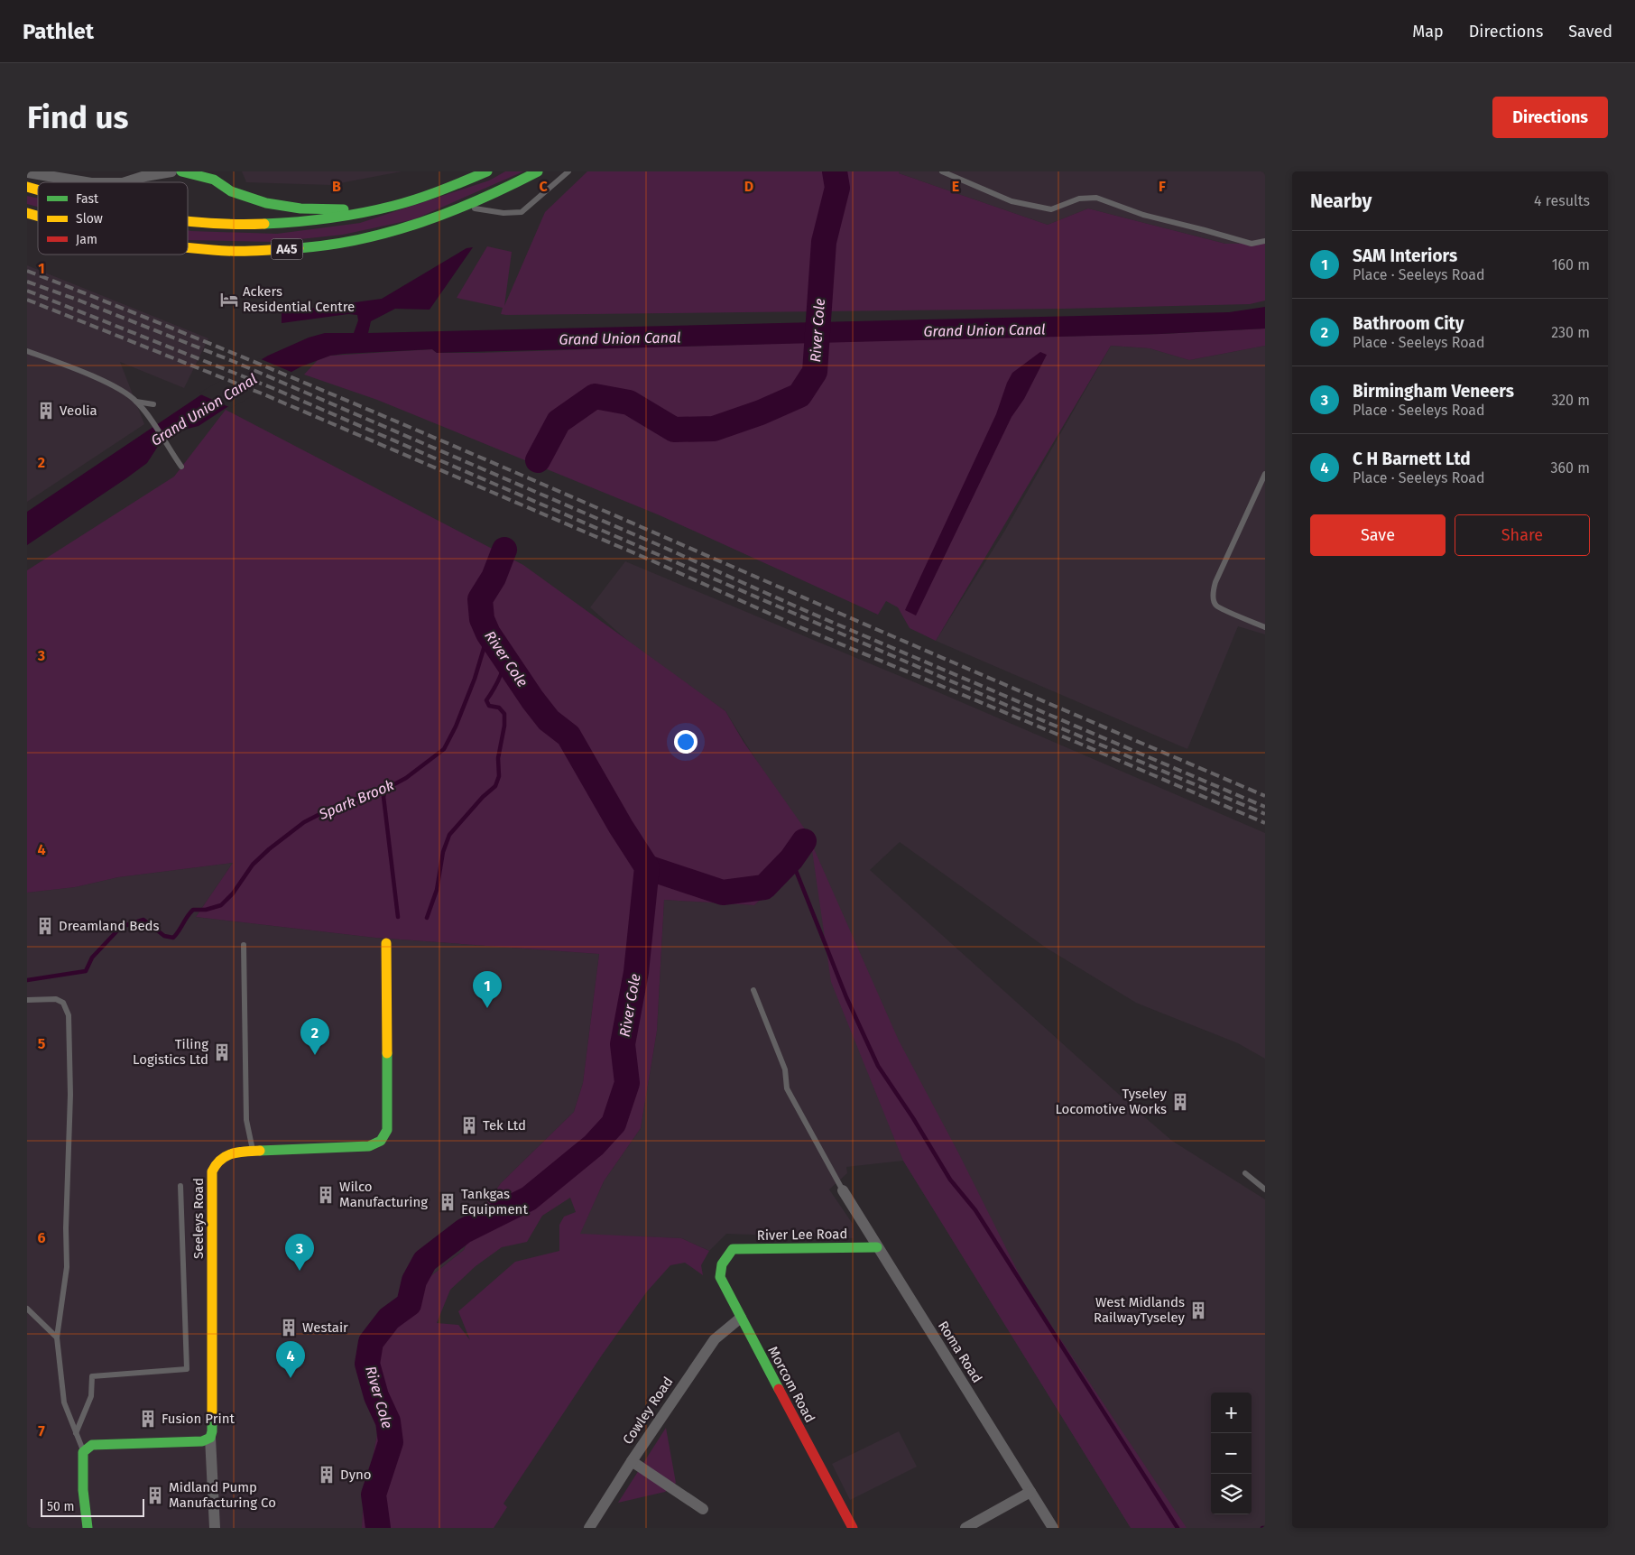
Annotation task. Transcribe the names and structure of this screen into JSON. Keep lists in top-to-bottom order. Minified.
{"streets":{"main road":["A45","Seeleys Road","River Lee Road","Morcom Road"],"street":["Roma Road","Cowley Road"]},"crossings":[["River Lee Road","Roma Road"],["River Lee Road","Morcom Road"],["Morcom Road","Cowley Road"]],"water":["River Cole","Grand Union Canal","Spark Brook"],"places":{"hotel":["Ackers Residential Centre"],"building":["Veolia","Dreamland Beds","Tiling Logistics Ltd","Tyseley Locomotive Works","Tek Ltd","Wilco Manufacturing","Tankgas Equipment","West Midlands RailwayTyseley","Westair","Fusion Print","Dyno","Midland Pump Manufacturing Co"]},"legend":["Fast","Slow","Jam"],"scale_bar":"50 m","page":{"header":"Pathlet","nav":["Map","Directions","Saved"],"buttons":["Directions",["Save","Share"]],"title":"Find us","heading":["Nearby","4 results"],"list":[{"mark":"1","name":"SAM Interiors","note":"Place · Seeleys Road","value":"160 m"},{"mark":"2","name":"Bathroom City","note":"Place · Seeleys Road","value":"230 m"},{"mark":"3","name":"Birmingham Veneers","note":"Place · Seeleys Road","value":"320 m"},{"mark":"4","name":"C H Barnett Ltd","note":"Place · Seeleys Road","value":"360 m"}],"pins":["1","2","3","4"],"map_buttons":["+","−"],"scale":"50 m"},"grid":{"columns":["B","C","D","E","F"],"rows":["1","2","3","4","5","6","7"]}}
